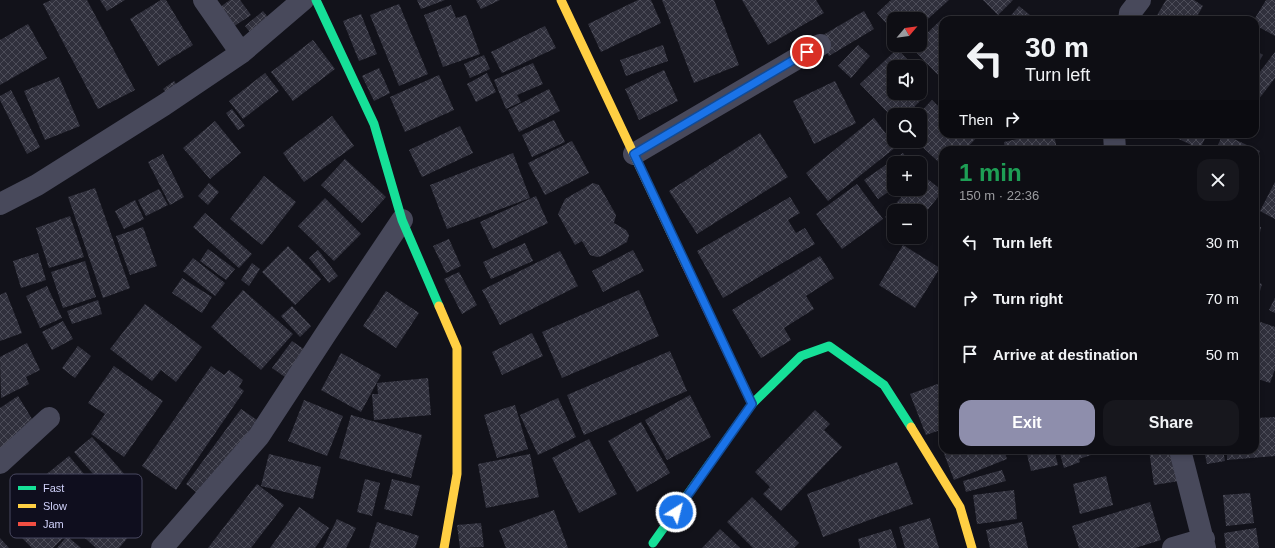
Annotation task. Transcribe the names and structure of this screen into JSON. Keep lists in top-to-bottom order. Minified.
{"legend":["Fast","Slow","Jam"],"north":"top right","page":{"map_buttons":["+","−"],"turn":["30 m","Turn left"],"then":"Then","heading":["1 min","150 m · 22:36"],"list":[{"name":"Turn left","value":"30 m"},{"name":"Turn right","value":"70 m"},{"name":"Arrive at destination","value":"50 m"}],"buttons":["Exit","Share"]}}
